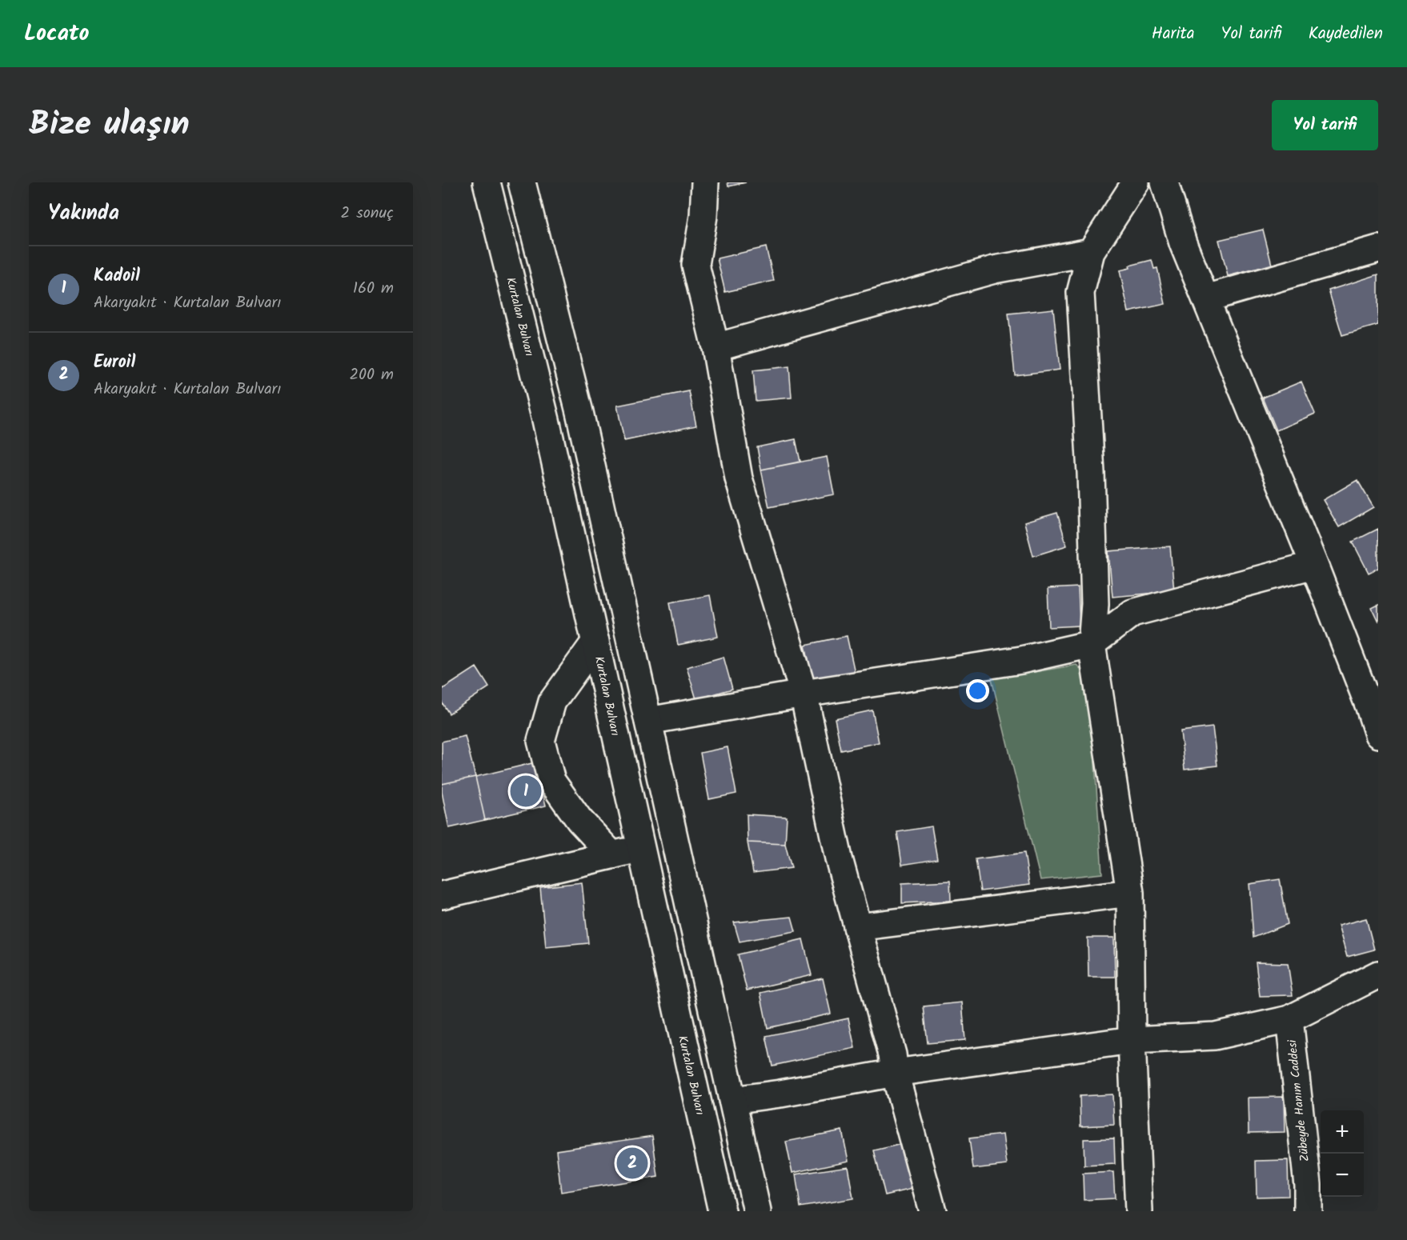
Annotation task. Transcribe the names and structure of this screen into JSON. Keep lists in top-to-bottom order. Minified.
{"streets":{"main road":["Kurtalan Bulvarı","Zübeyde Hanım Caddesi"]},"page":{"header":"Locato","nav":["Harita","Yol tarifi","Kaydedilen"],"title":"Bize ulaşın","buttons":"Yol tarifi","heading":["Yakında","2 sonuç"],"list":[{"mark":"1","name":"Kadoil","note":"Akaryakıt · Kurtalan Bulvarı","value":"160 m"},{"mark":"2","name":"Euroil","note":"Akaryakıt · Kurtalan Bulvarı","value":"200 m"}],"pins":["1","2"],"map_buttons":["+","−"]}}
